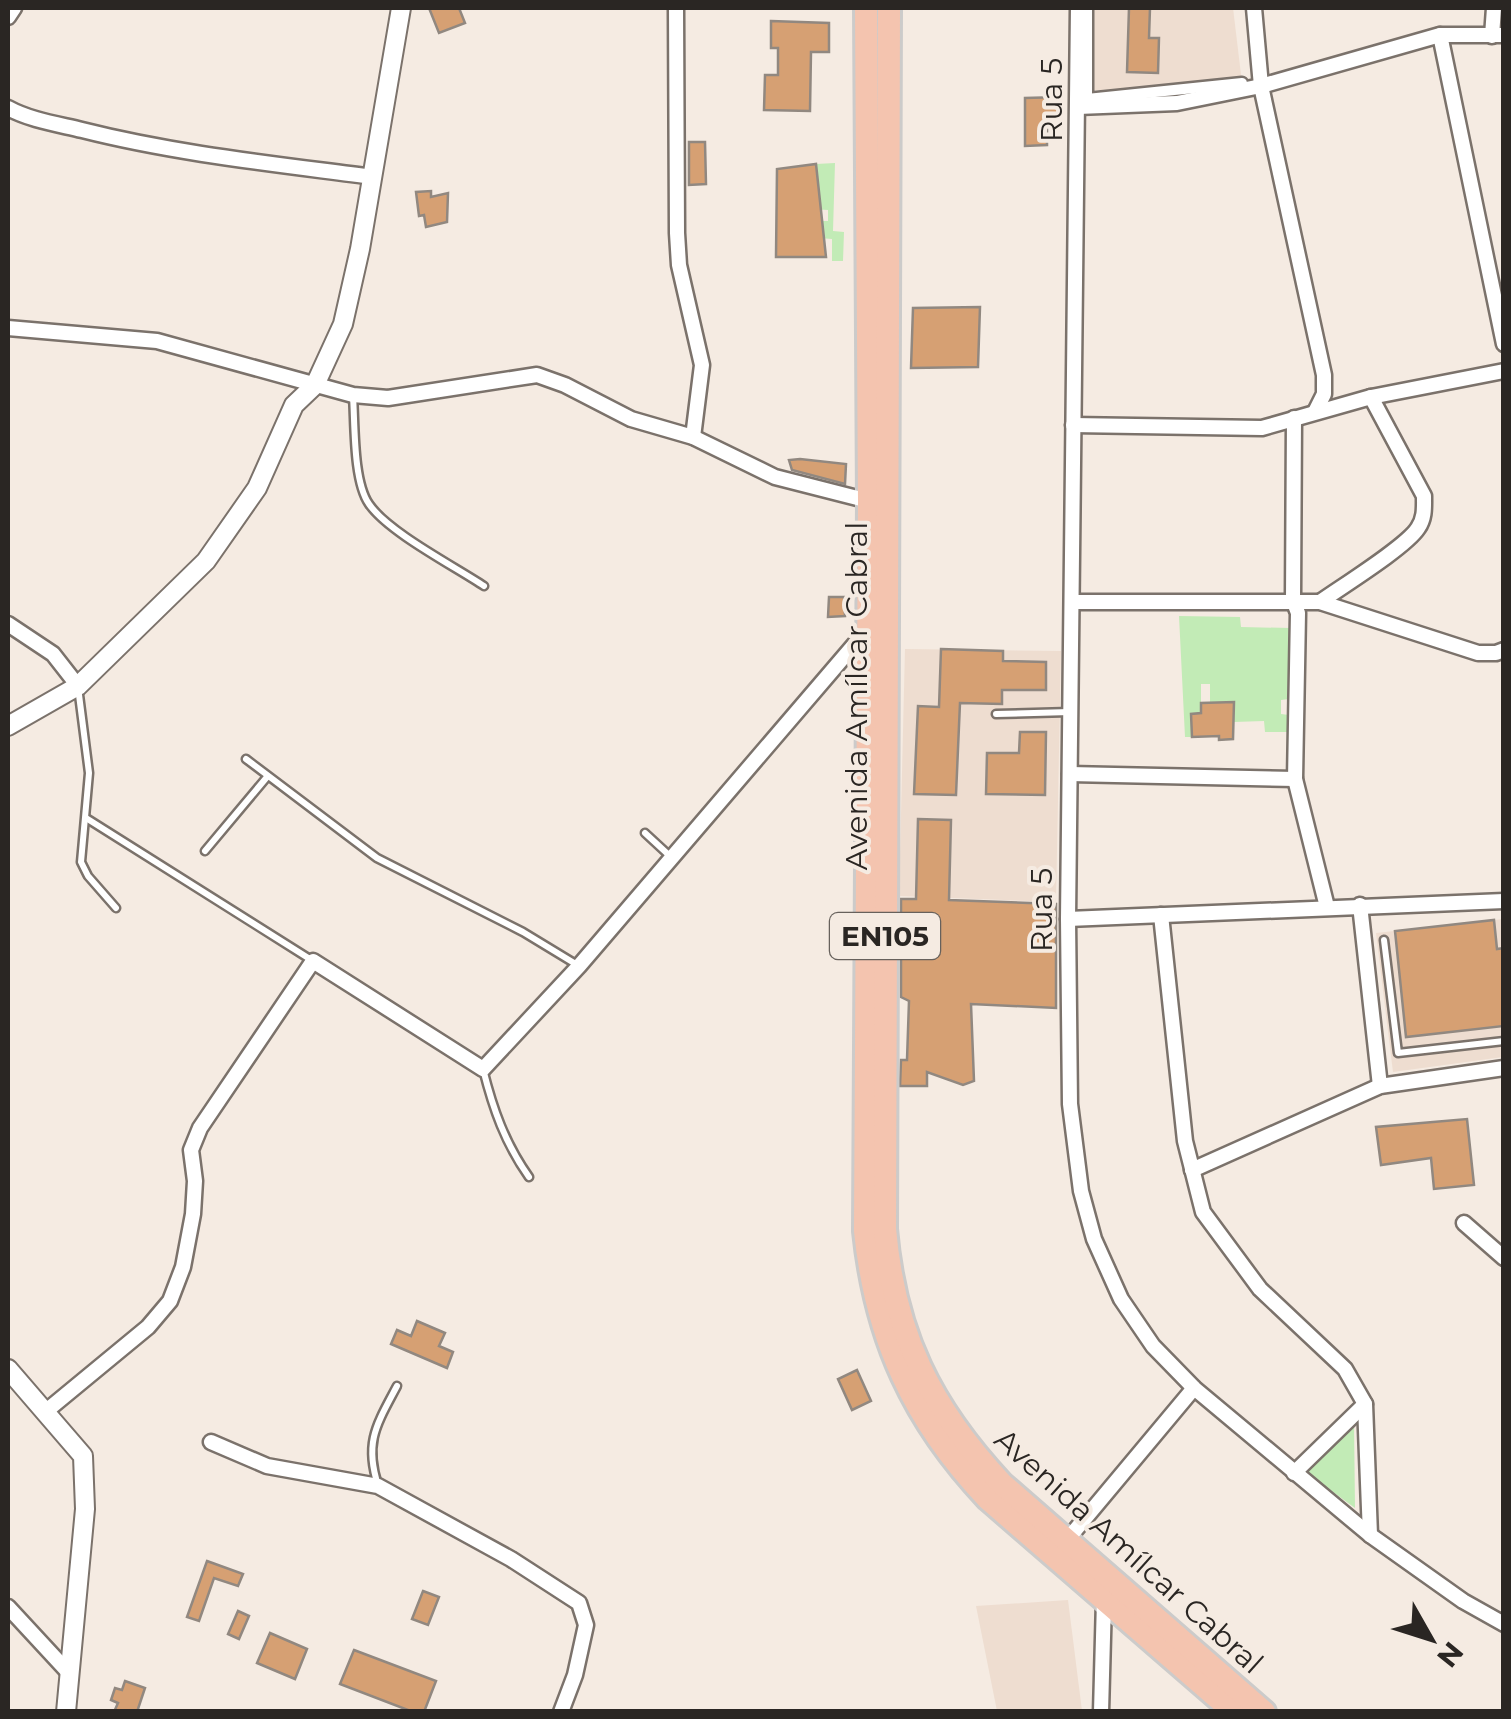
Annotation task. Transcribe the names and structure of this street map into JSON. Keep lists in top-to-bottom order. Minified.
{"streets":{"main road":["Avenida Amílcar Cabral","EN105"],"street":["Rua 5"]},"north":"bottom right"}
